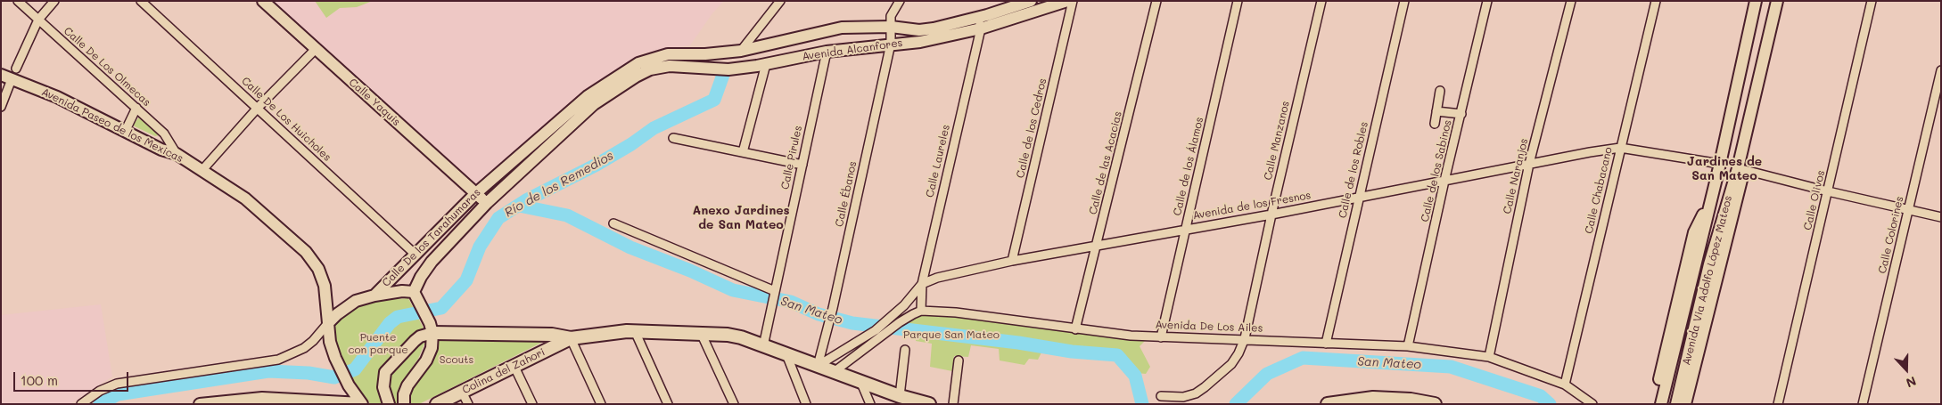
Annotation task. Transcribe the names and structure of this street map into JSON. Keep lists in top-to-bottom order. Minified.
{"streets":{"main road":["Avenida Alcanfores","Calle Yaquis","Avenida Paseo de los Mexicas","Calle De los Tarahumaras","Avenida Via Adolfo López Mateos","Colina del Zahori"],"street":["Calle De Los Olmecas","Calle De Los Huicholes","Calle de los Cedros","Calle Manzanos","Calle Pirules","Calle Laureles","Calle de las Acacias","Calle de los Álamos","Calle de los Robles","Calle de los Sabinos","Calle Naranjos","Calle Chabacano","Calle Ébanos","Calle Olivos","Avenida de los Fresnos","Calle Colorines","Avenida De Los Ailes"]},"crossings":[["Avenida Alcanfores","Calle Pirules"],["Avenida Alcanfores","Calle Laureles"],["Avenida Alcanfores","Calle Ébanos"],["Avenida Alcanfores","Calle De los Tarahumaras"],["Calle De Los Olmecas","Avenida Paseo de los Mexicas"],["Calle Yaquis","Calle De los Tarahumaras"],["Calle De Los Huicholes","Calle De los Tarahumaras"],["Calle de los Cedros","Avenida de los Fresnos"],["Calle Manzanos","Avenida de los Fresnos"],["Calle Manzanos","Avenida De Los Ailes"],["Calle Laureles","Avenida de los Fresnos"],["Calle Laureles","Avenida De Los Ailes"],["Calle de las Acacias","Avenida de los Fresnos"],["Calle de las Acacias","Avenida De Los Ailes"],["Calle de los Álamos","Avenida de los Fresnos"],["Calle de los Álamos","Avenida De Los Ailes"],["Calle de los Robles","Avenida de los Fresnos"],["Calle de los Robles","Avenida De Los Ailes"],["Calle de los Sabinos","Avenida de los Fresnos"],["Calle de los Sabinos","Avenida De Los Ailes"],["Calle Naranjos","Avenida de los Fresnos"],["Calle Naranjos","Avenida De Los Ailes"],["Calle Chabacano","Avenida de los Fresnos"],["Calle Chabacano","Avenida De Los Ailes"],["Avenida de los Fresnos","Avenida Via Adolfo López Mateos"]],"districts":["Jardines de San Mateo","Anexo Jardines de San Mateo"],"water":["Río de los Remedios","San Mateo"],"parks":["Parque San Mateo","Puente con parque","Scouts"],"scale_bar":"100 m","north":"bottom"}
